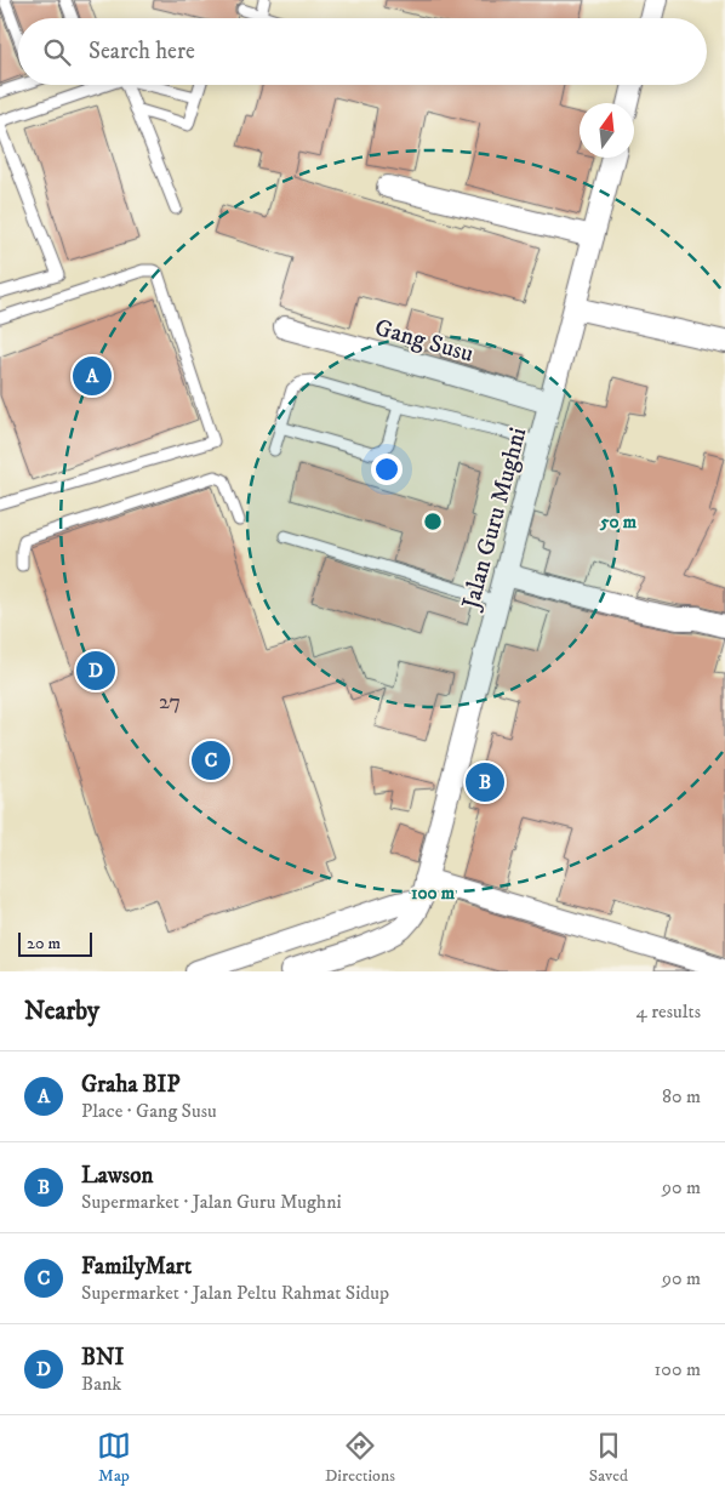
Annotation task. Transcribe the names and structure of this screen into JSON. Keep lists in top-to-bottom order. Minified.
{"streets":{"street":["Gang Susu","Jalan Guru Mughni"]},"crossings":[["Gang Susu","Jalan Guru Mughni"]],"house_numbers":["27"],"scale_bar":"20 m","north":"top","page":{"search":"Search here","pins":["A","D","C","B"],"scale":"20 m","heading":["Nearby","4 results"],"list":[{"mark":"A","name":"Graha BIP","note":"Place · Gang Susu","value":"80 m"},{"mark":"B","name":"Lawson","note":"Supermarket · Jalan Guru Mughni","value":"90 m"},{"mark":"C","name":"FamilyMart","note":"Supermarket · Jalan Peltu Rahmat Sidup","value":"90 m"},{"mark":"D","name":"BNI","note":"Bank","value":"100 m"}],"nav":["Map","Directions","Saved"]},"rings":["50 m","100 m"]}
